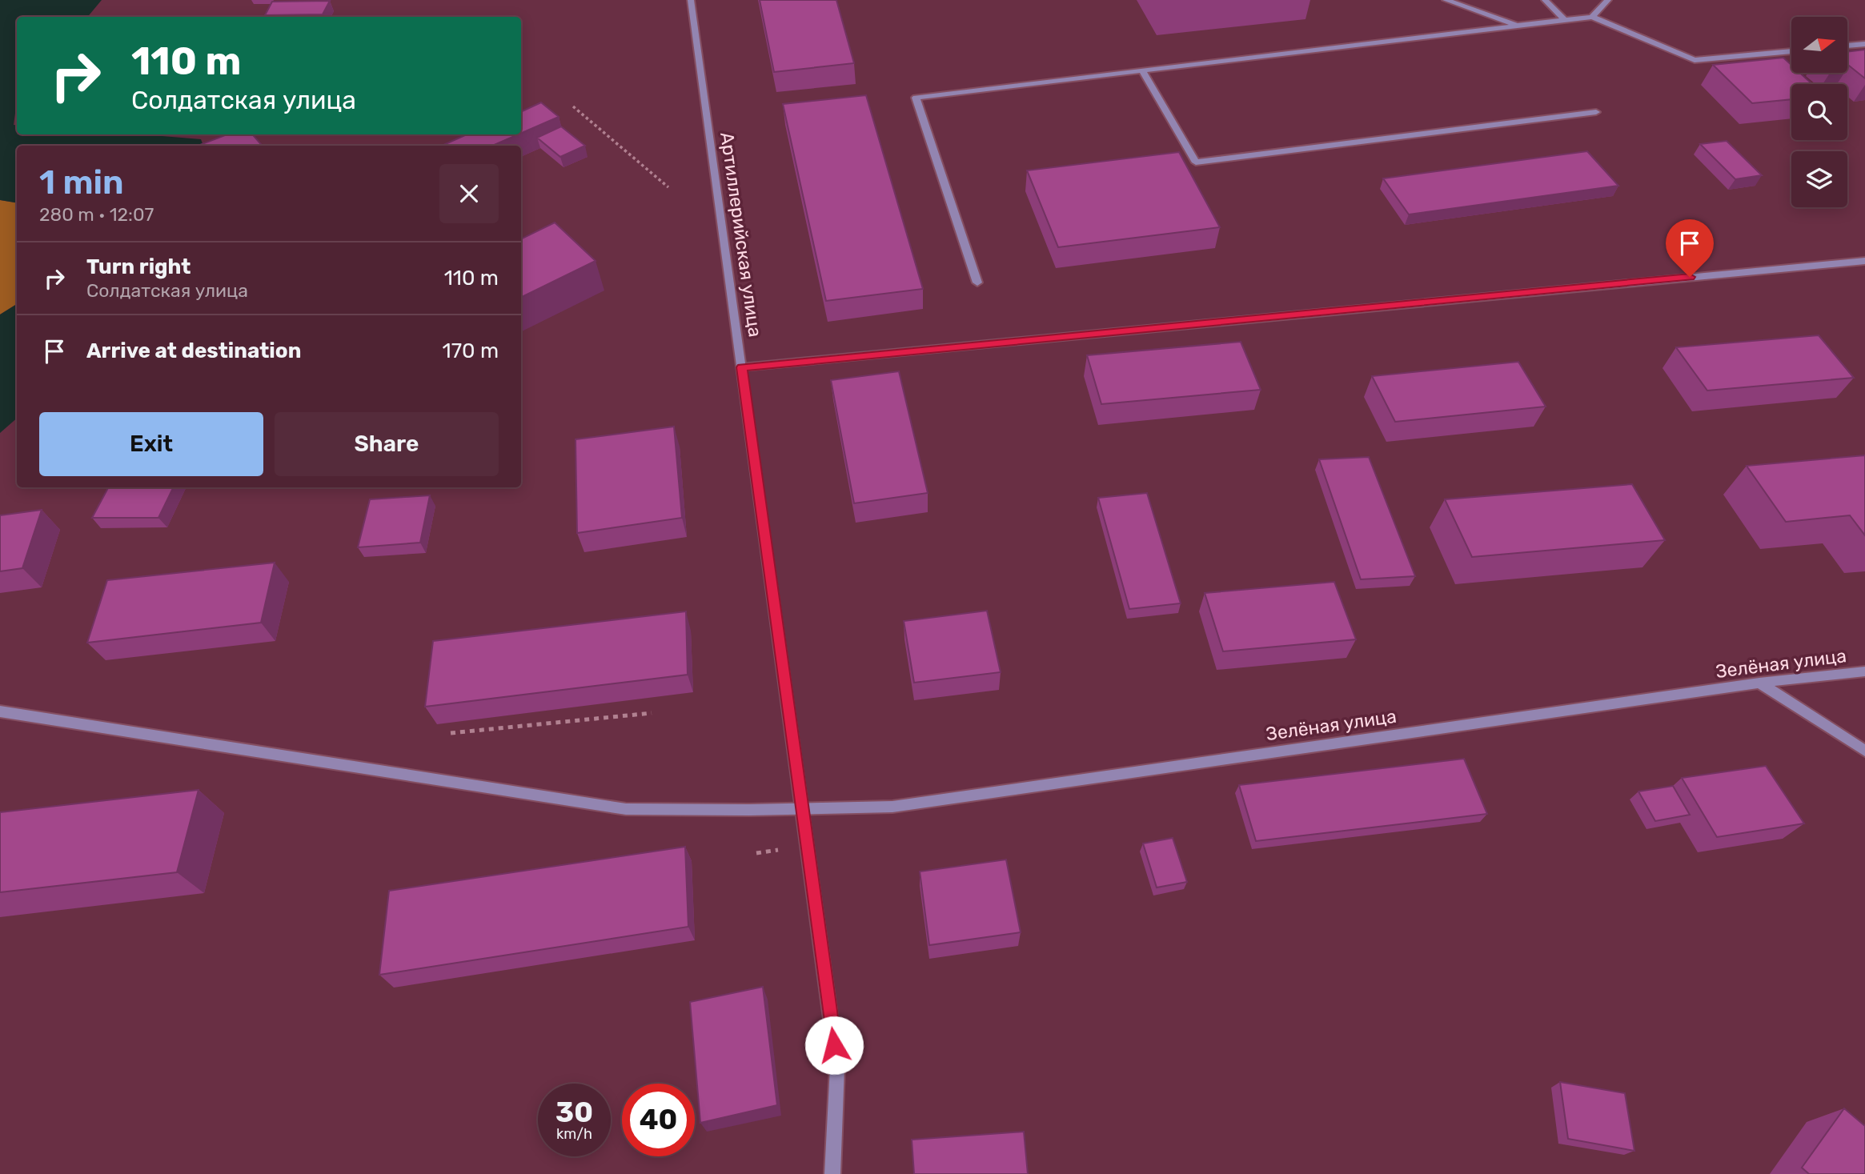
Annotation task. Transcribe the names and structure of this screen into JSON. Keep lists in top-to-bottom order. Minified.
{"streets":{"street":["Артиллерийская улица","Зелёная улица"]},"crossings":[["Артиллерийская улица","Зелёная улица"]],"north":"right","page":{"turn":["110 m","Солдатская улица"],"heading":["1 min","280 m · 12:07"],"list":[{"name":"Turn right","note":"Солдатская улица","value":"110 m"},{"name":"Arrive at destination","value":"170 m"}],"buttons":["Exit","Share"],"speed":"30 km/h","limit":"40"}}
